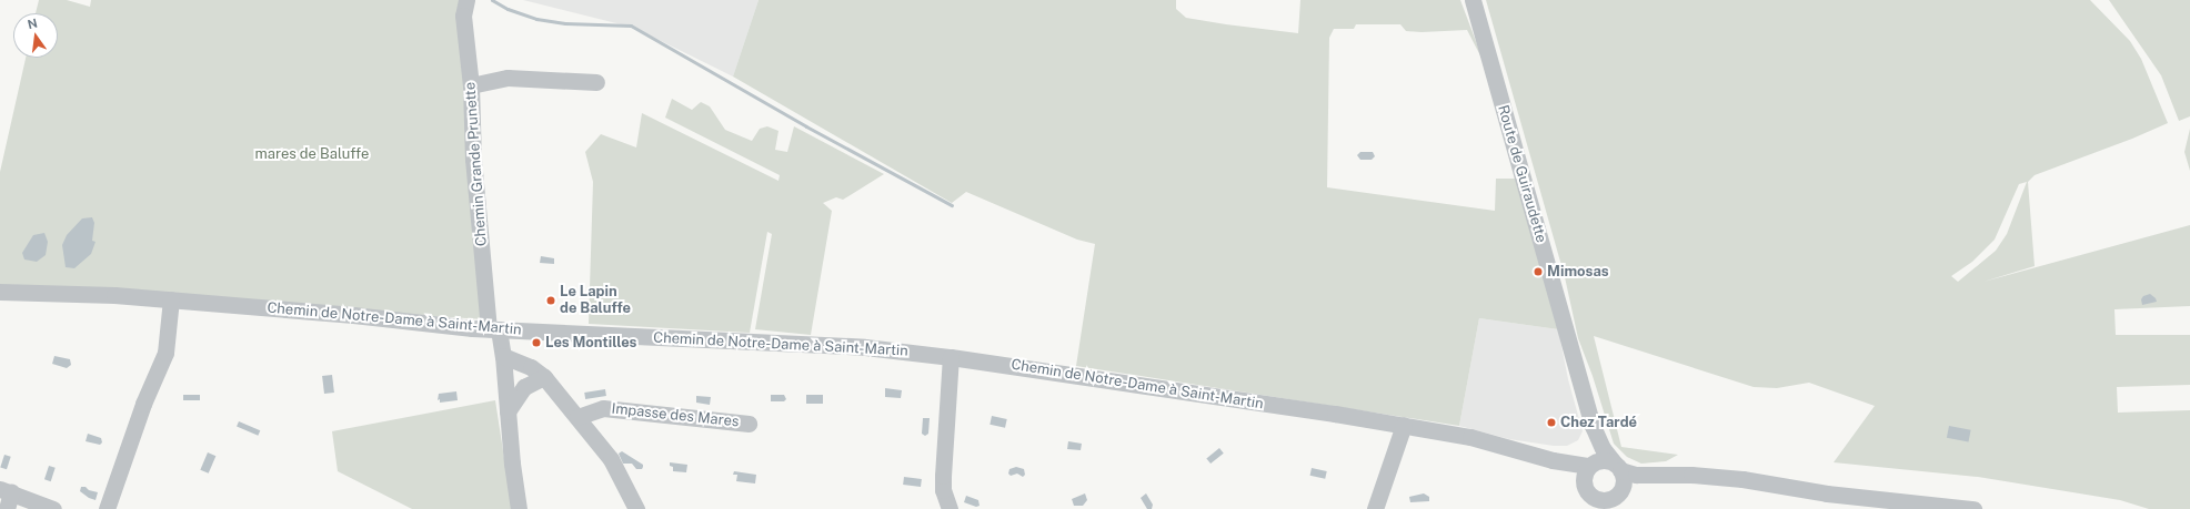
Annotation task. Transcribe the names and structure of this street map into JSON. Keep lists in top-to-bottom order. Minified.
{"streets":{"street":["Chemin Grande Prunette","Route de Guiraudette","Chemin de Notre-Dame à Saint-Martin","Impasse des Mares"]},"crossings":[["Chemin Grande Prunette","Chemin de Notre-Dame à Saint-Martin"],["Route de Guiraudette","Chemin de Notre-Dame à Saint-Martin"]],"parks":["mares de Baluffe"],"places":["Mimosas","Le Lapin de Baluffe","Les Montilles","Chez Tardé"],"north":"top"}
